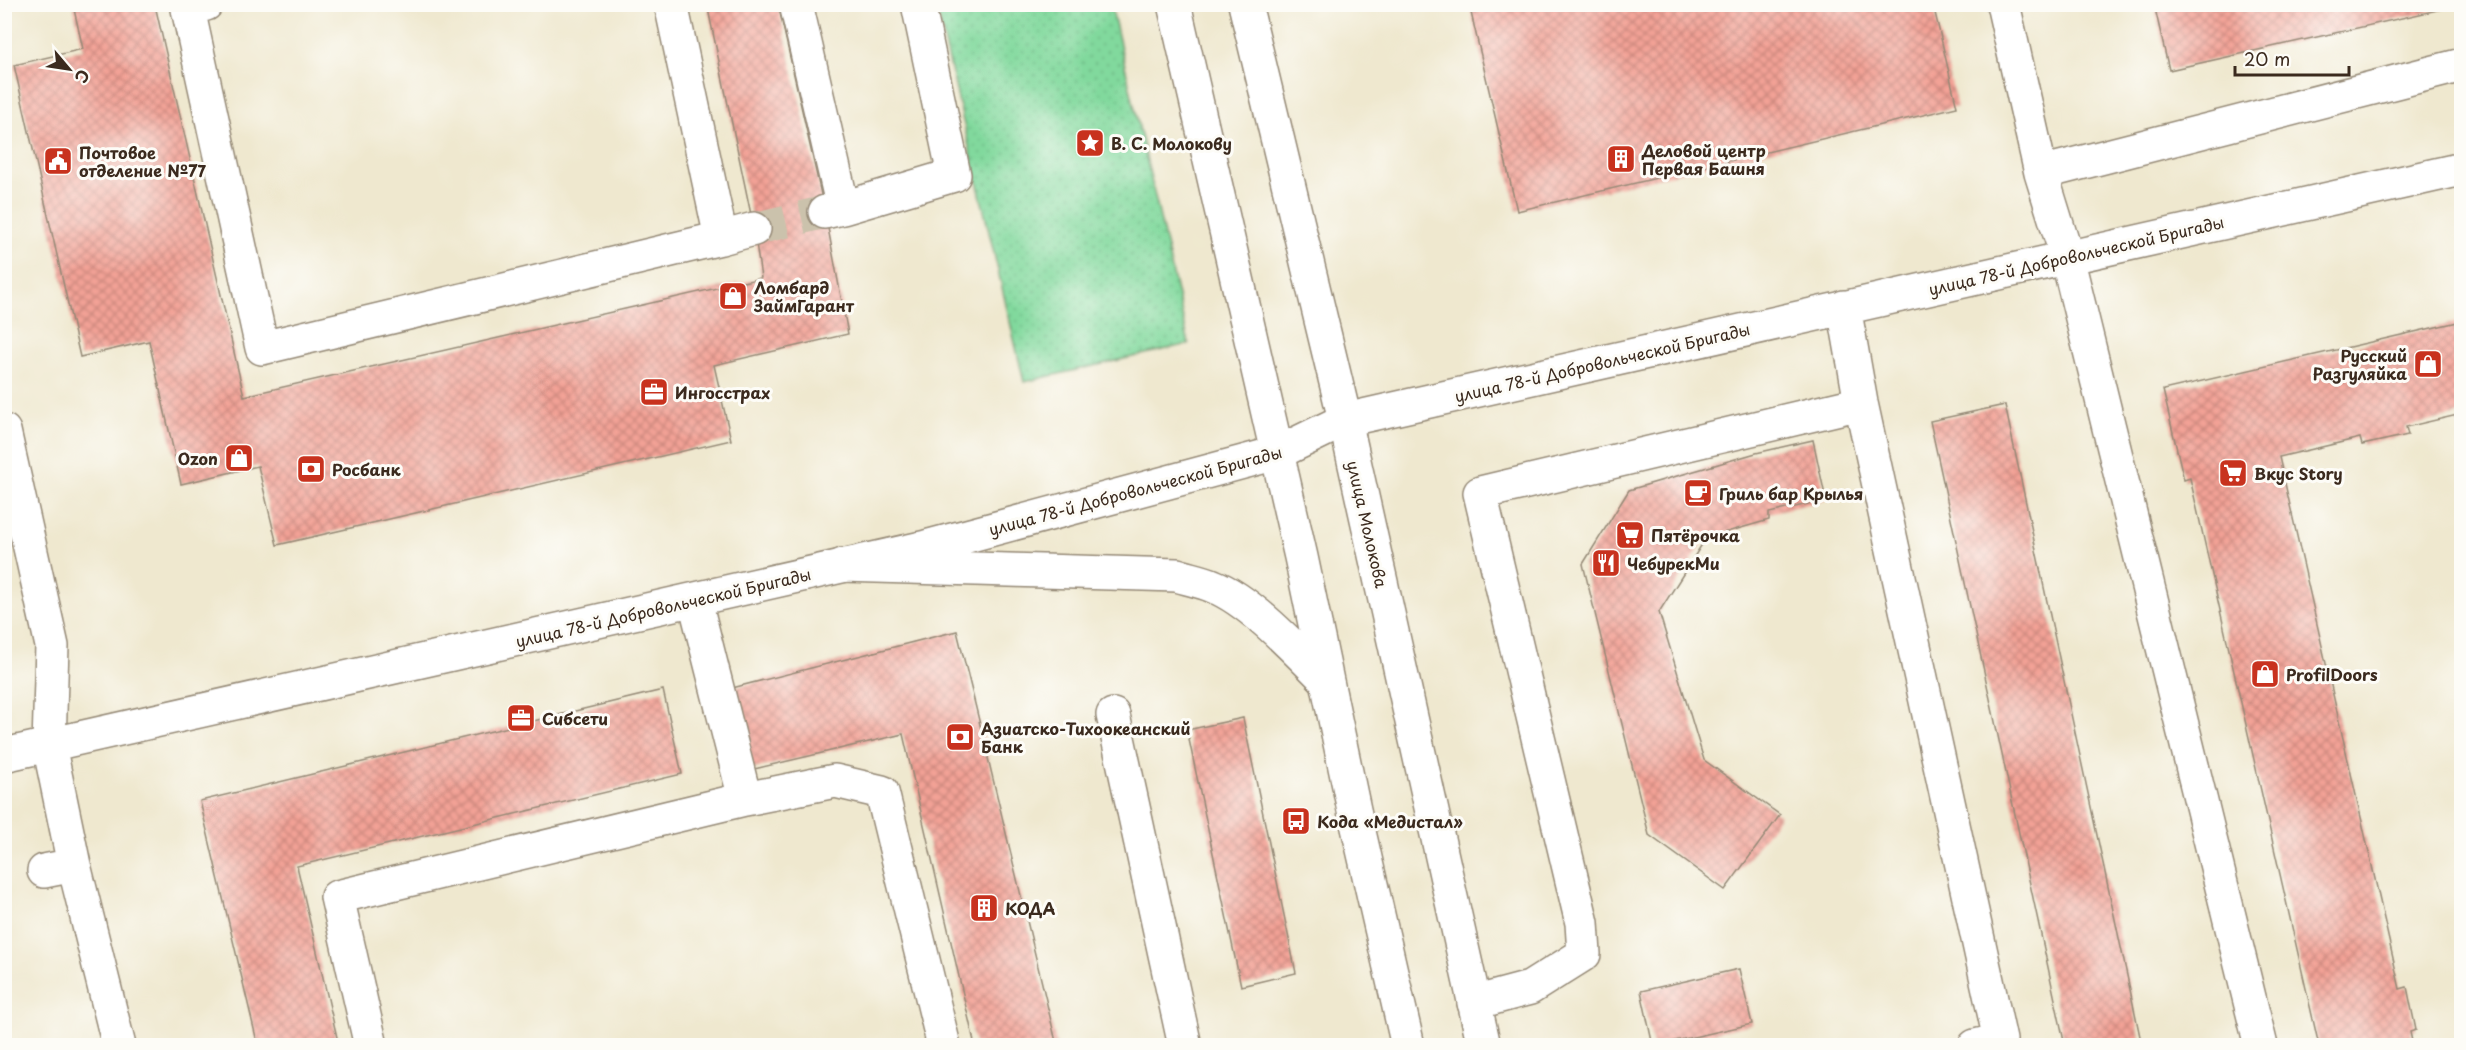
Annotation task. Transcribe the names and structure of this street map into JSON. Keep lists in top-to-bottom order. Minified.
{"streets":{"street":["улица 78-й Добровольческой Бригады","улица Молокова"]},"crossings":[["улица 78-й Добровольческой Бригады","улица Молокова"]],"places":{"place":["В. С. Молокову"],"building":["Деловой центр Первая Башня","КОДА"],"public building":["Почтовое отделение №77"],"shop":["Ломбард ЗаймГарант","Русский Разгуляйка","Ozon","ProfilDoors"],"office":["Ингосстрах","Сибсети"],"bank":["Росбанк","Азиатско-Тихоокеанский Банк"],"supermarket":["Вкус Story","Пятёрочка"],"cafe":["Гриль бар Крылья"],"restaurant":["ЧебурекМи"],"bus stop":["Кода «Медистал»"]},"scale_bar":"20 m","north":"bottom right"}
